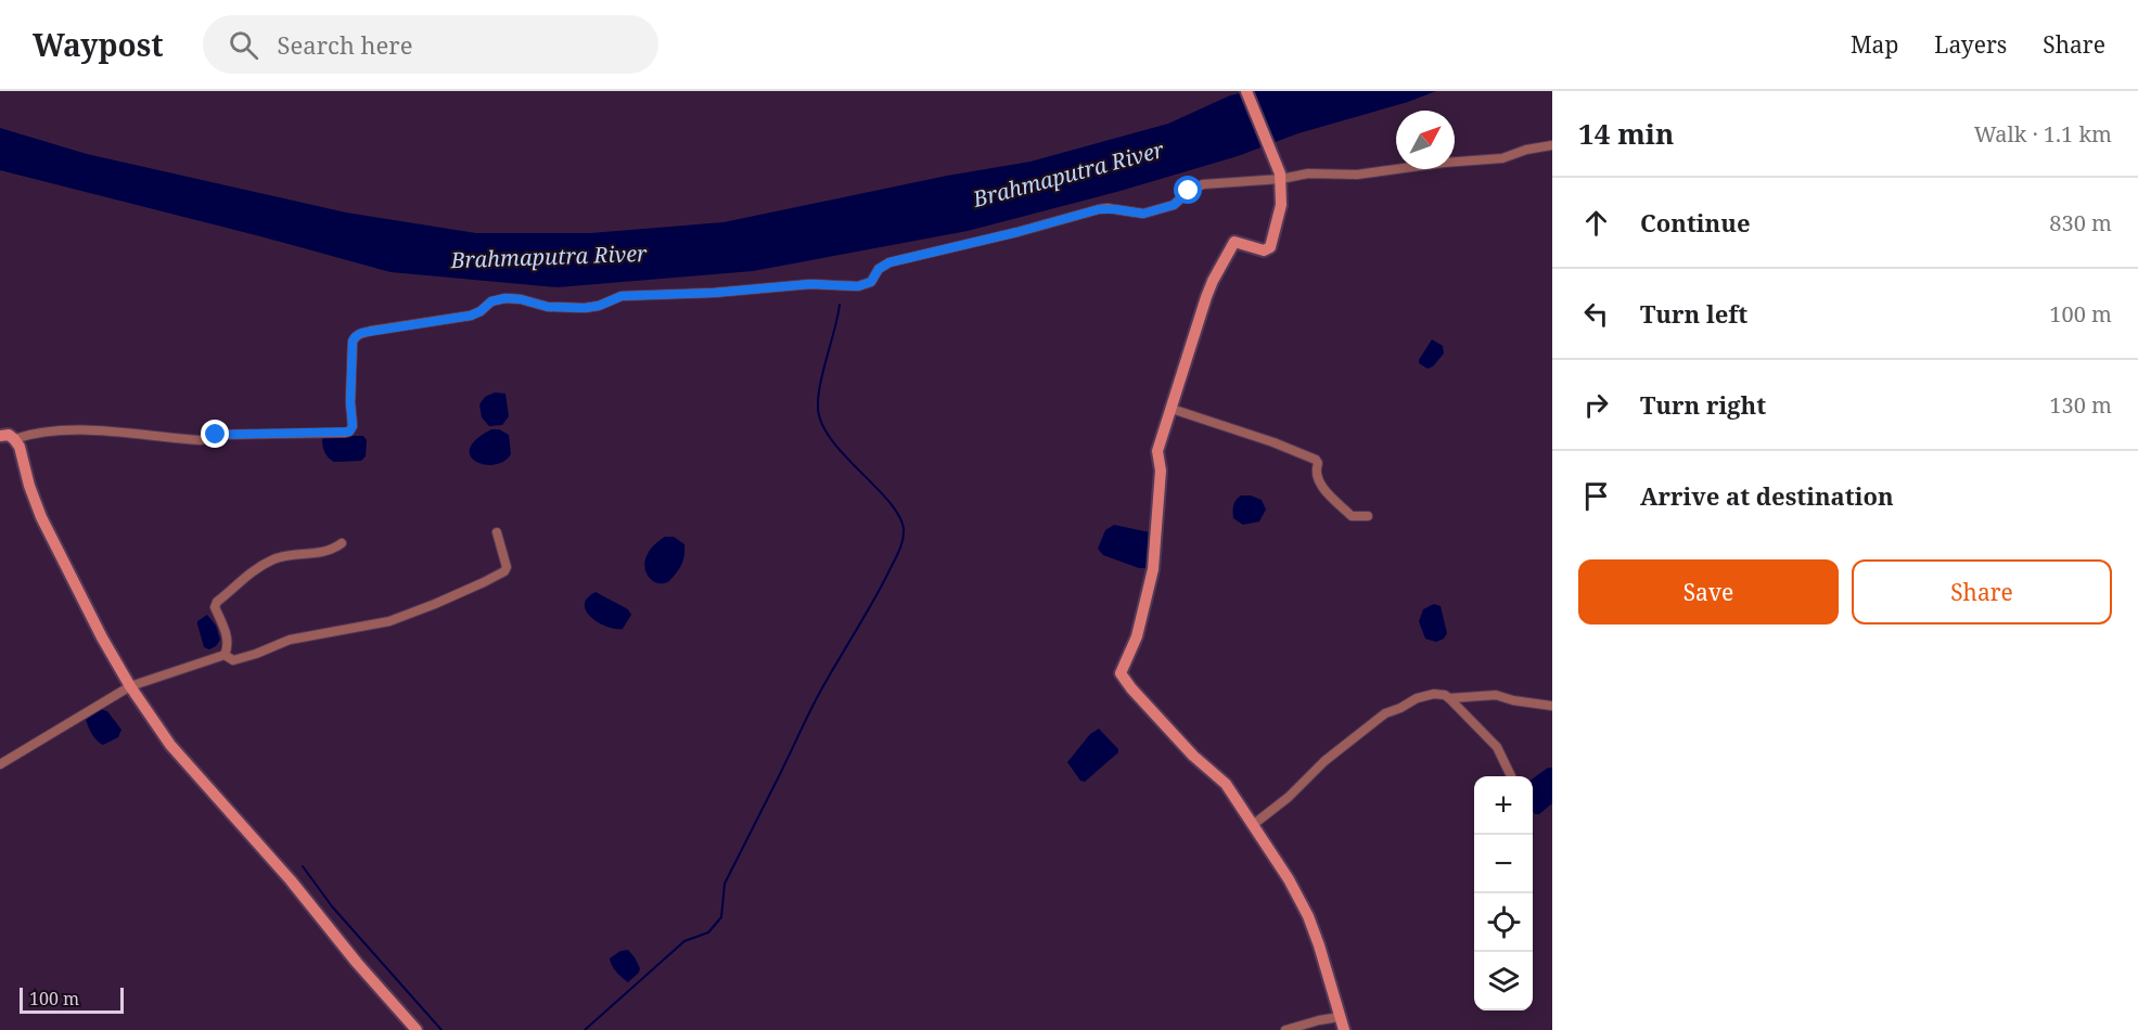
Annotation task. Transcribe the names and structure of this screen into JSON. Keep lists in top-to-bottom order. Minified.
{"water":["Brahmaputra River"],"scale_bar":"100 m","north":"top right","page":{"header":"Waypost","search":"Search here","nav":["Map","Layers","Share"],"heading":["14 min","Walk · 1.1 km"],"list":[["Continue","830 m"],["Turn left","100 m"],["Turn right","130 m"],"Arrive at destination"],"buttons":["Save","Share"],"map_buttons":["+","−"],"scale":"100 m"}}
